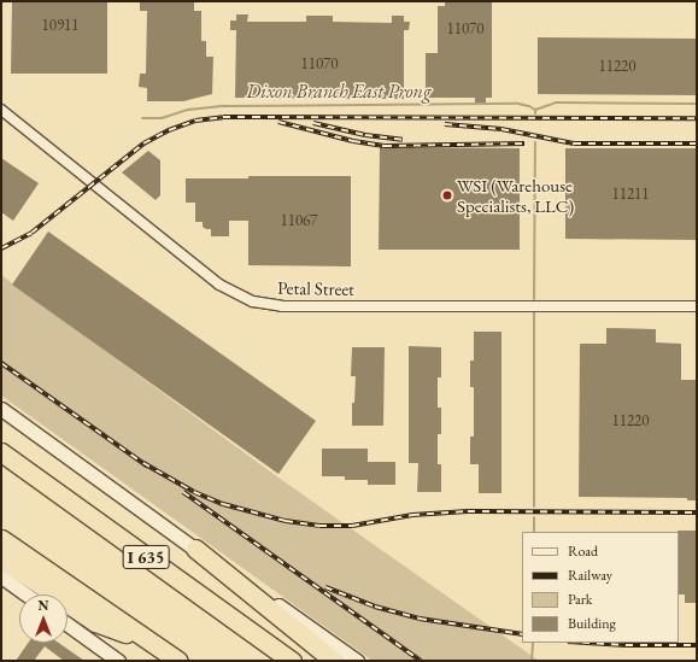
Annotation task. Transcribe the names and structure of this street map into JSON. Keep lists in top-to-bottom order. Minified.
{"streets":{"highway":["I 635"],"street":["Petal Street"]},"water":["Dixon Branch East Prong"],"places":["WSI (Warehouse Specialists, LLC)"],"house_numbers":["10911","11070","11070","11220","11211","11067","11220"],"legend":["Road","Railway","Park","Building"],"north":"top"}
